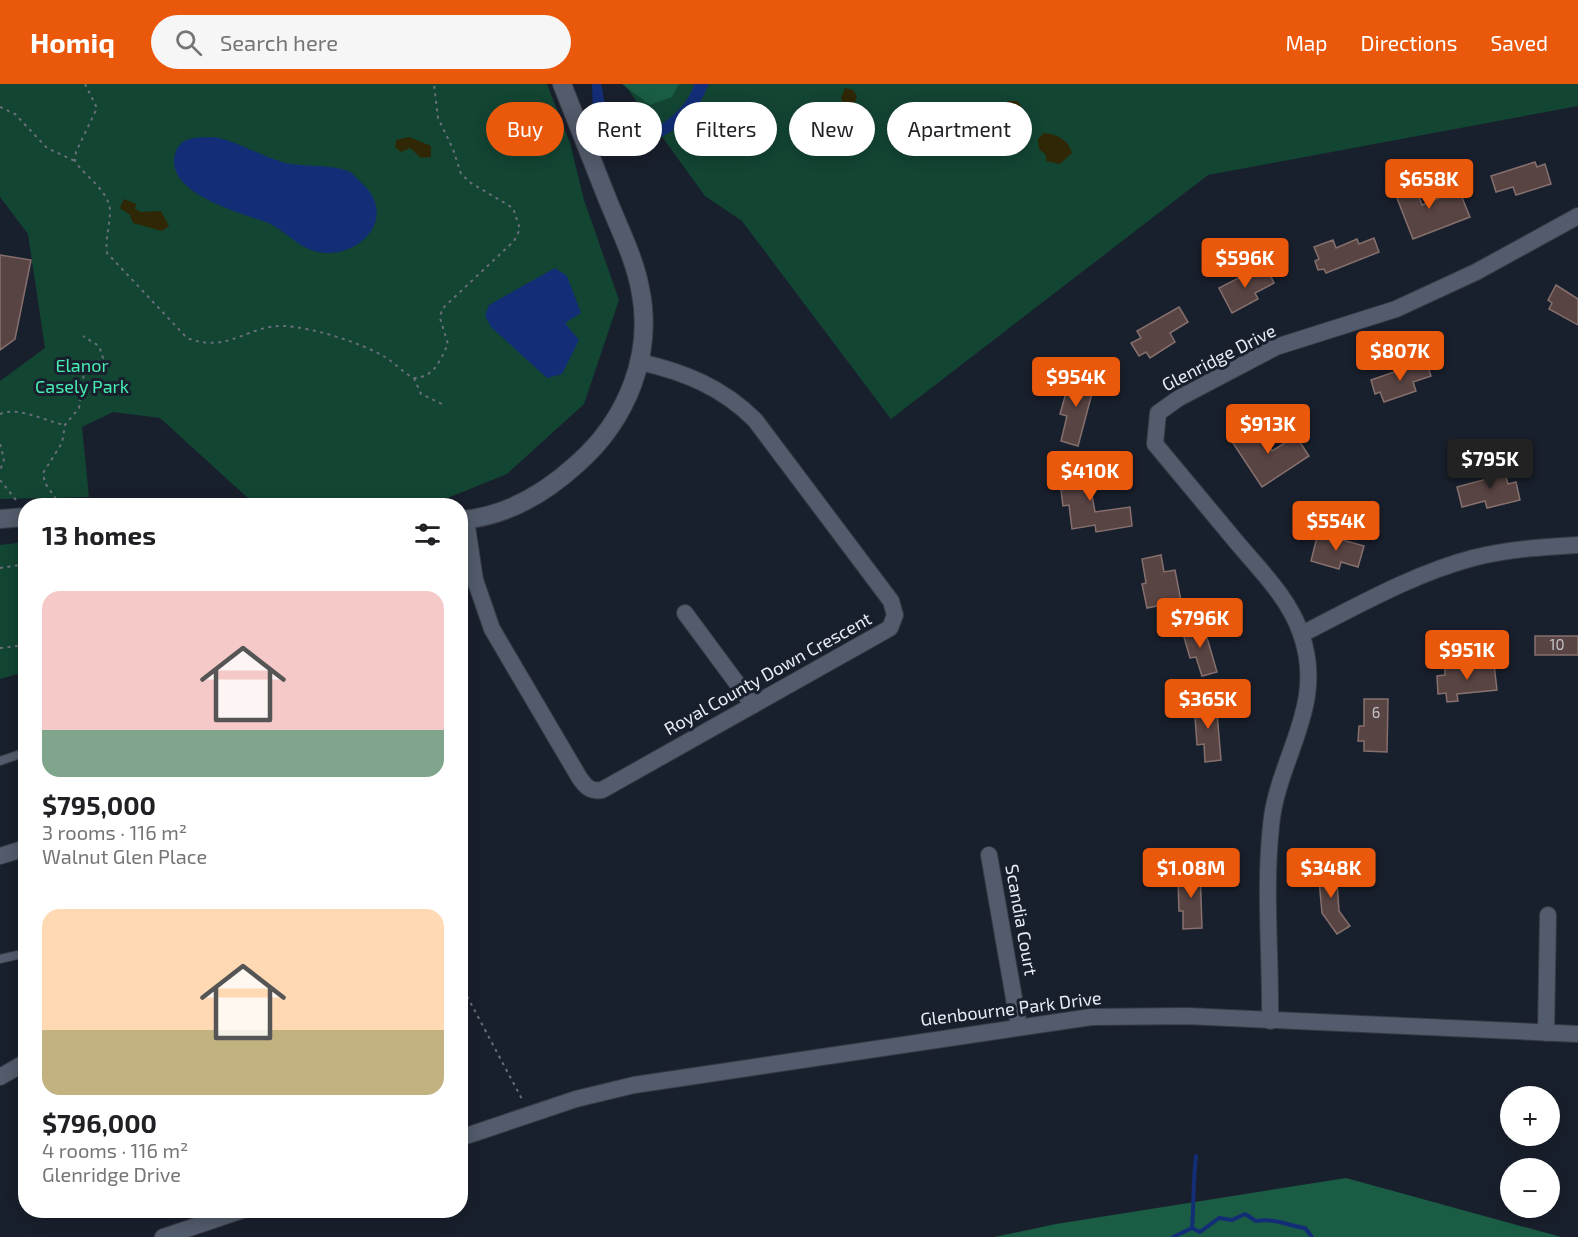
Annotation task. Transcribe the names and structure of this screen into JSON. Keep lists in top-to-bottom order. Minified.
{"streets":{"street":["Glenridge Drive","Royal County Down Crescent","Scandia Court","Glenbourne Park Drive"]},"crossings":[["Glenridge Drive","Glenbourne Park Drive"],["Scandia Court","Glenbourne Park Drive"]],"parks":["Elanor Casely Park"],"house_numbers":["10","6"],"page":{"header":"Homiq","search":"Search here","nav":["Map","Directions","Saved"],"chip":["Buy","Rent","Filters","New","Apartment"],"price":["$658K","$596K","$807K","$954K","$913K","$795K","$410K","$554K","$796K","$951K","$365K","$1.08M","$348K"],"heading":"13 homes","list":[{"name":"$795,000","note":"3 rooms · 116 m² · Walnut Glen Place"},{"name":"$796,000","note":"4 rooms · 116 m² · Glenridge Drive"}],"map_buttons":["+","−"]}}
